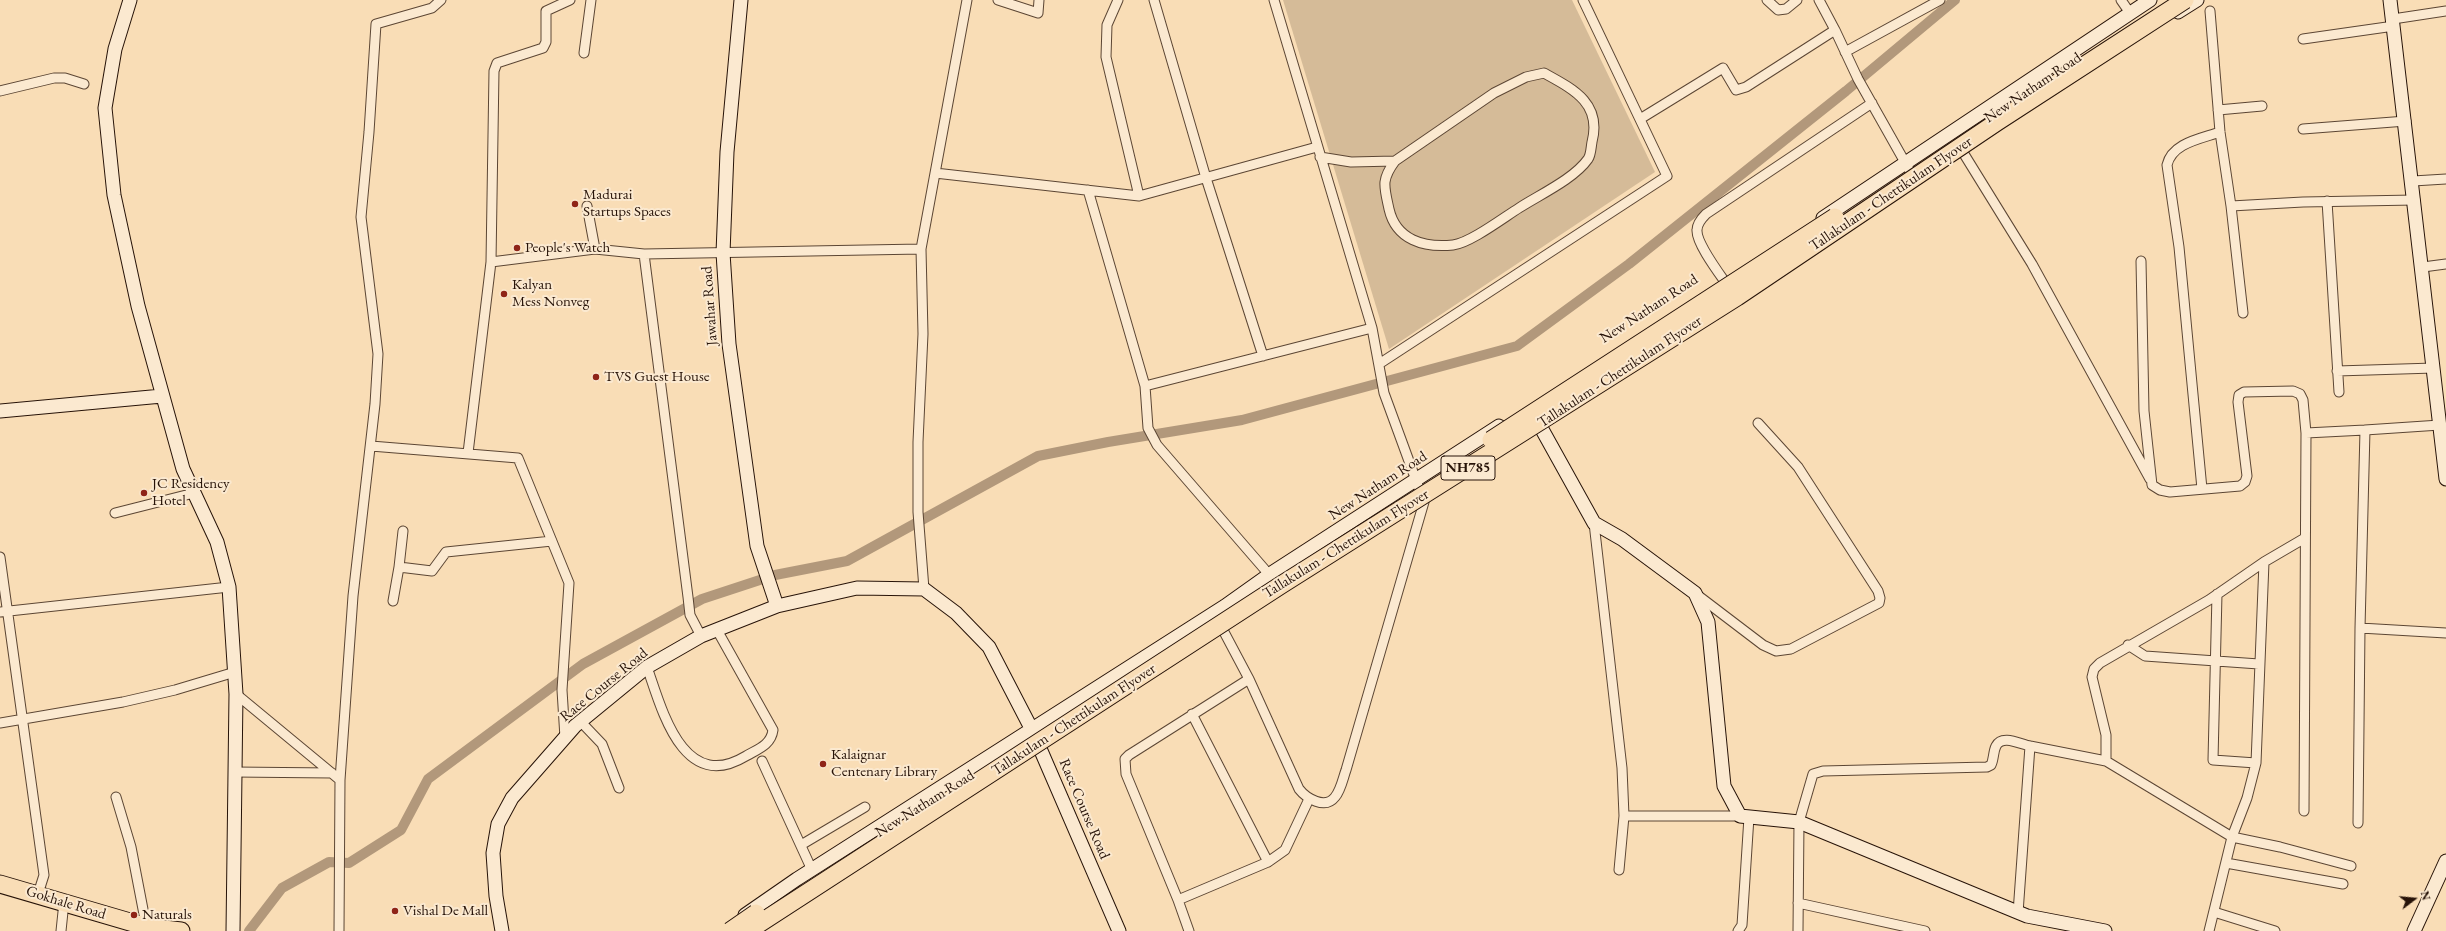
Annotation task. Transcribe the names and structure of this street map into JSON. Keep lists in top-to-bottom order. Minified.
{"streets":{"highway":["Tallakulam - Chettikulam Flyover","NH785","Gokhale Road"],"main road":["New Natham Road","Jawahar Road","Race Course Road"]},"crossings":[["New Natham Road","Race Course Road"],["Jawahar Road","Race Course Road"]],"places":["Madurai Startups Spaces","People's Watch","Kalyan Mess Nonveg","TVS Guest House","JC Residency Hotel","Kalaignar Centenary Library","Vishal De Mall","Naturals"],"north":"right"}
